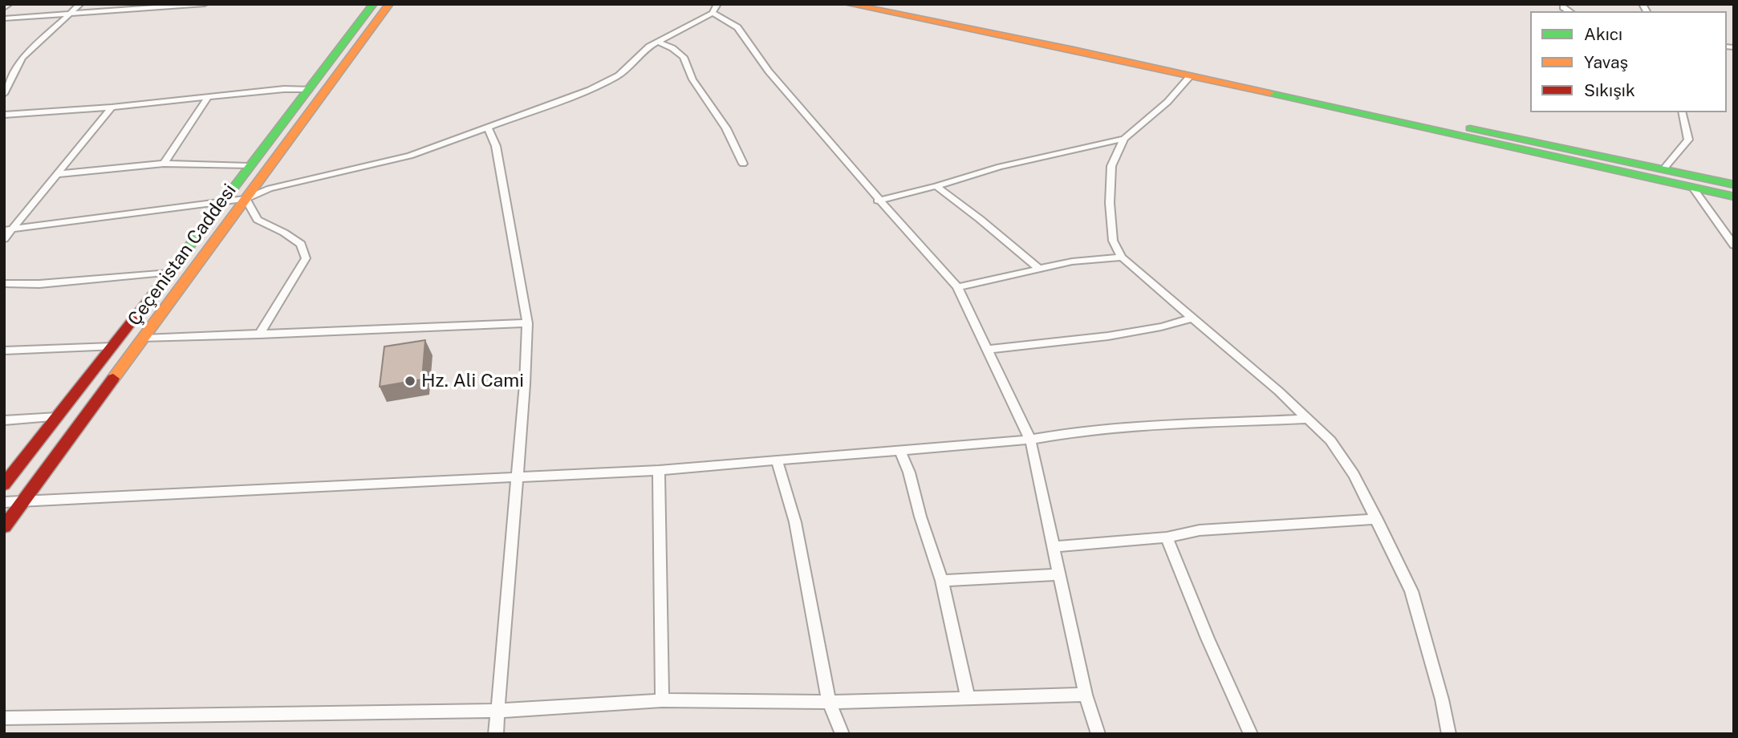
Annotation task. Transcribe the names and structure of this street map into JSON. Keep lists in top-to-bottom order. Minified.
{"streets":{"main road":["Çeçenistan Caddesi"]},"places":["Hz. Ali Cami"],"legend":["Akıcı","Yavaş","Sıkışık"]}
